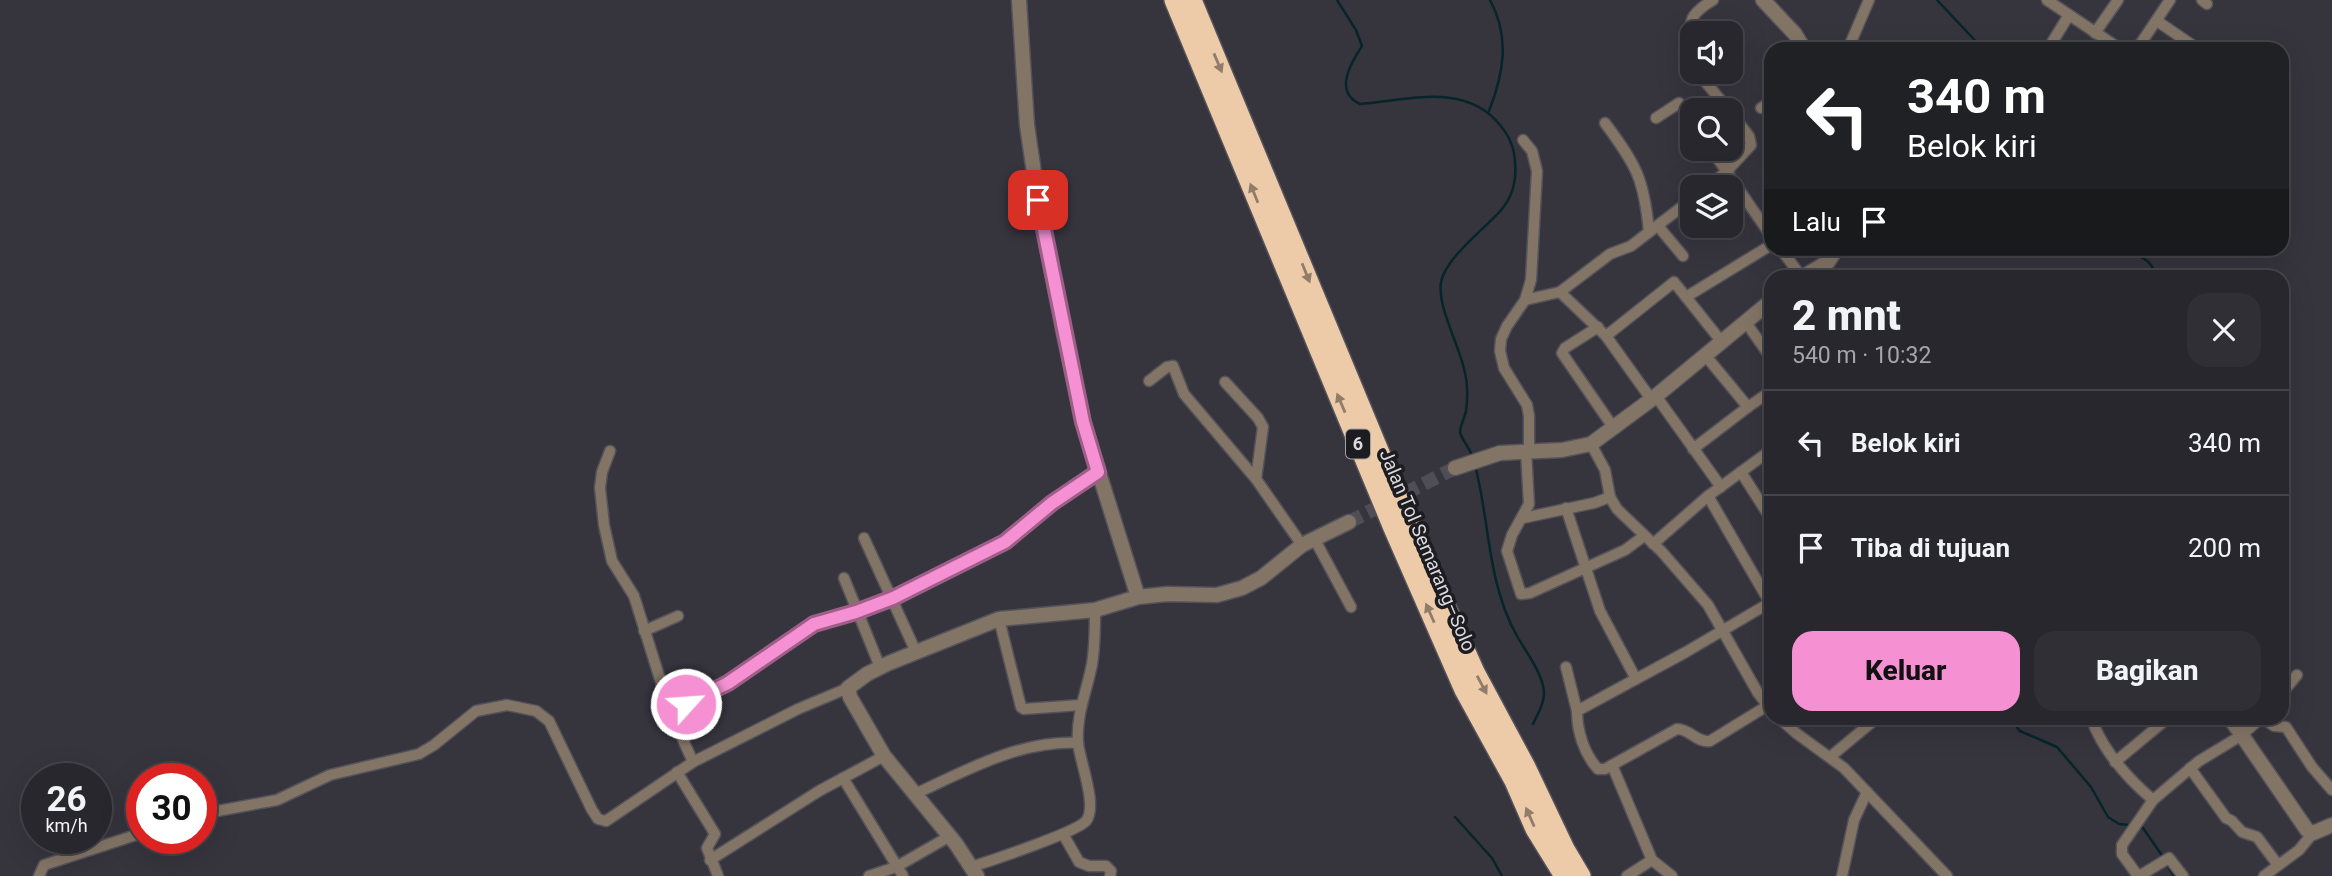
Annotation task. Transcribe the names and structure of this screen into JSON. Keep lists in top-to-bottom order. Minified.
{"streets":{"highway":["6","Jalan Tol Semarang–Solo"]},"page":{"turn":["340 m","Belok kiri"],"then":"Lalu","heading":["2 mnt","540 m · 10:32"],"list":[{"name":"Belok kiri","value":"340 m"},{"name":"Tiba di tujuan","value":"200 m"}],"buttons":["Keluar","Bagikan"],"speed":"26 km/h","limit":"30"}}
